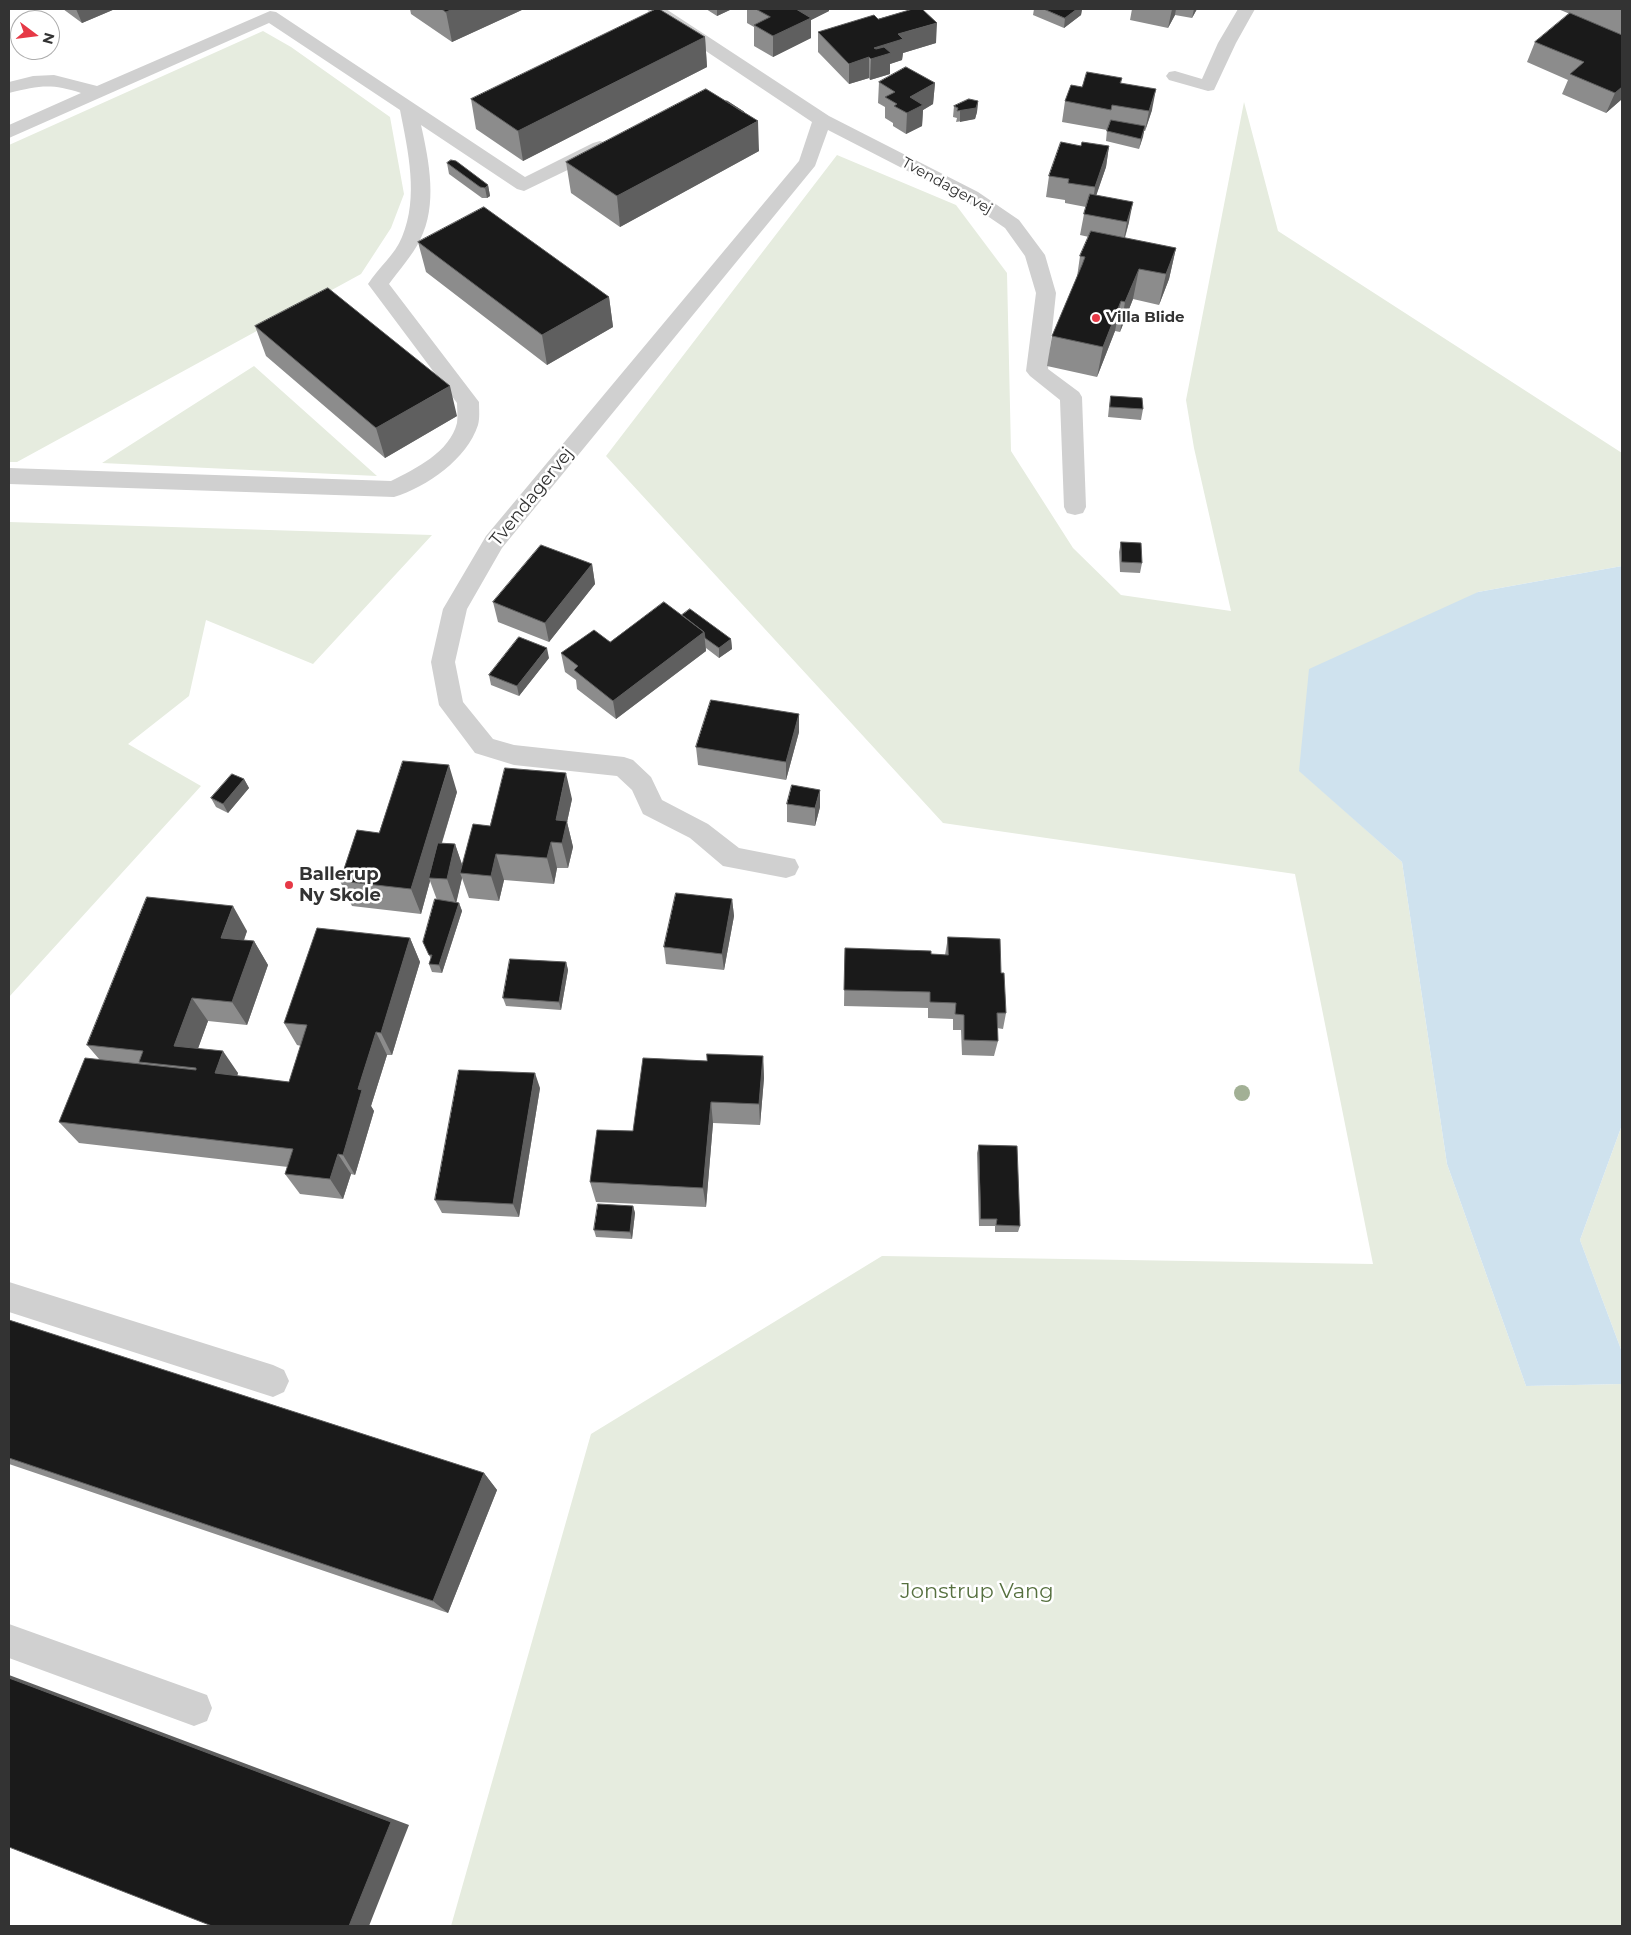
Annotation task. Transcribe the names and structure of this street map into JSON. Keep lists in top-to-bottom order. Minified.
{"streets":{"street":["Tvendagervej"]},"parks":["Jonstrup Vang"],"places":["Villa Blide","Ballerup Ny Skole"],"north":"right"}
